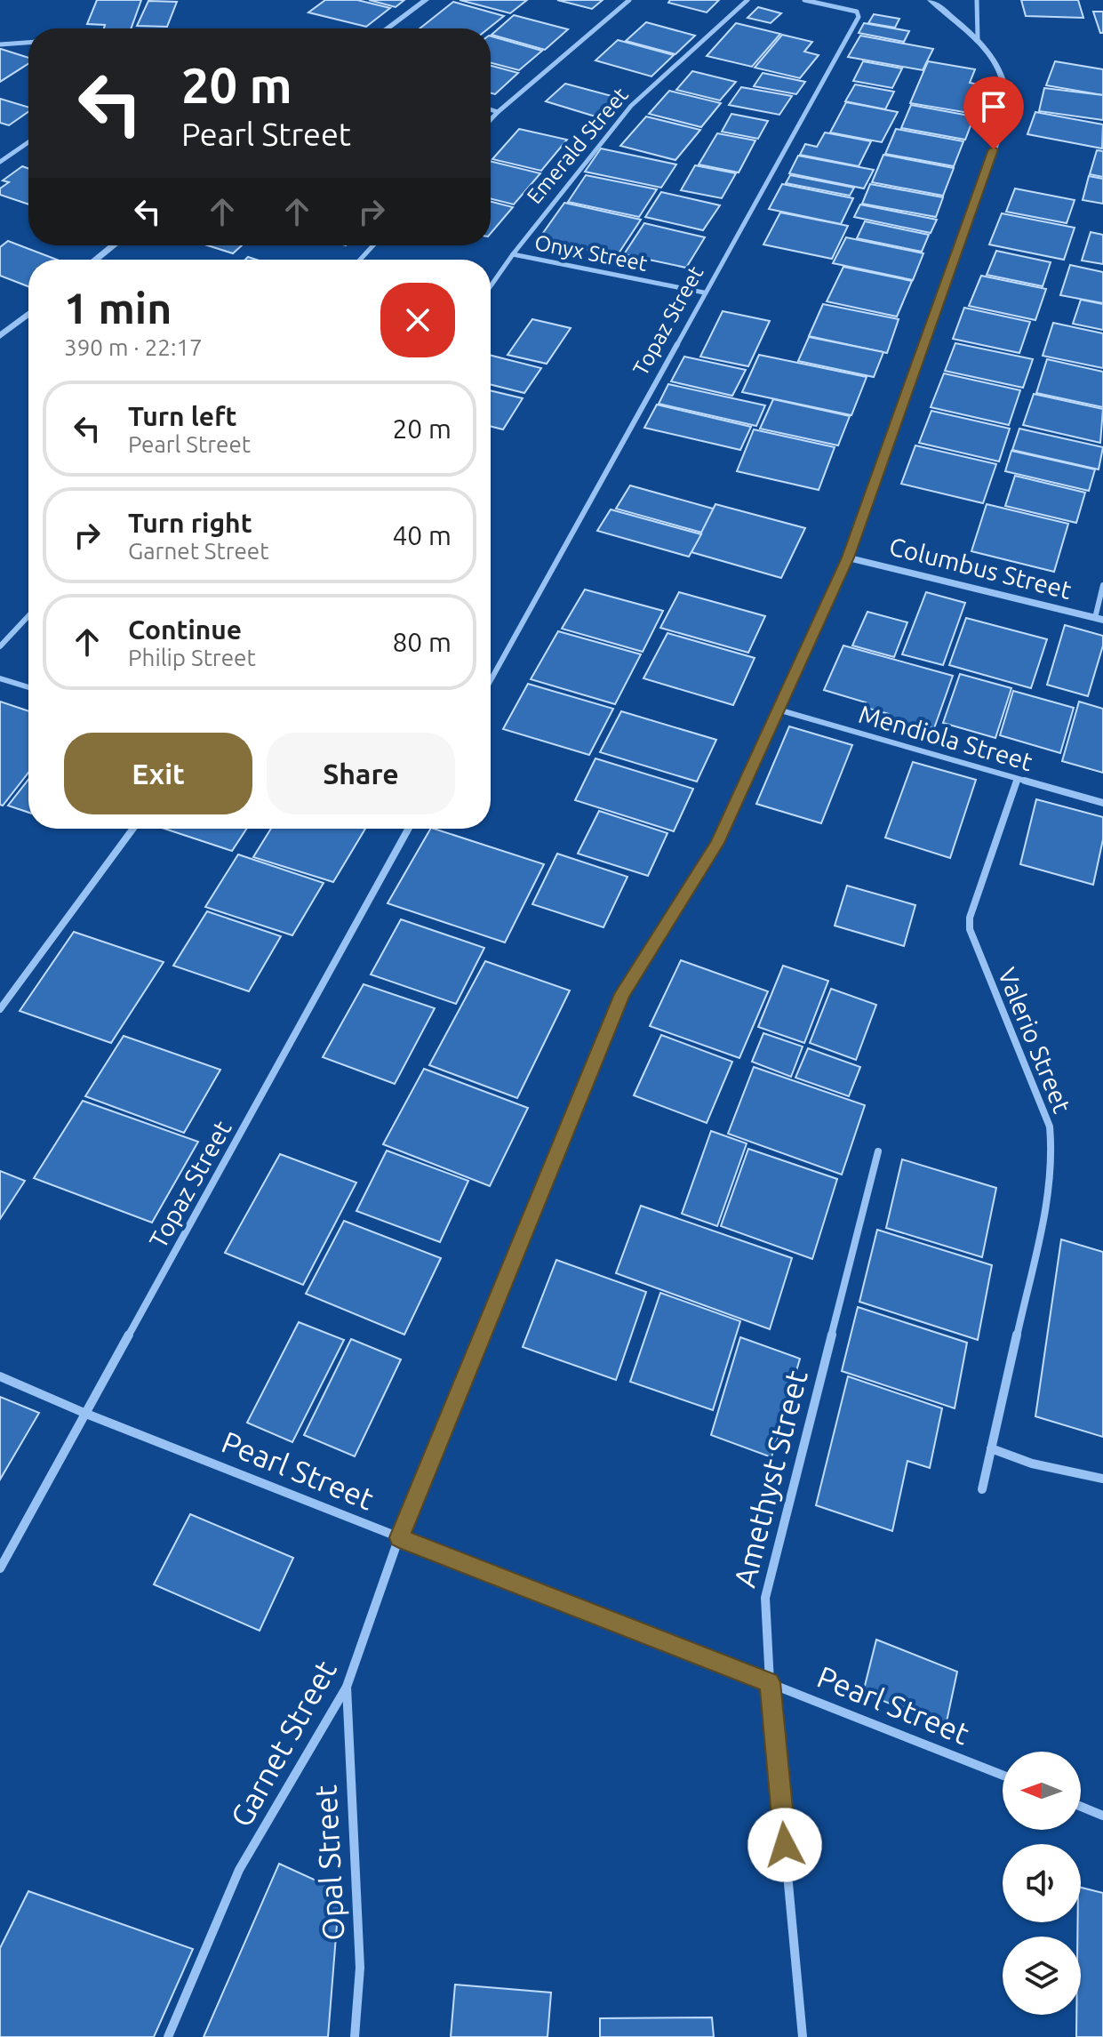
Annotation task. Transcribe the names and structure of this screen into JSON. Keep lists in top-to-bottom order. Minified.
{"streets":{"street":["Emerald Street","Onyx Street","Topaz Street","Columbus Street","Mendiola Street","Valerio Street","Pearl Street","Amethyst Street","Garnet Street","Opal Street"]},"crossings":[["Emerald Street","Onyx Street"],["Onyx Street","Topaz Street"],["Topaz Street","Pearl Street"],["Columbus Street","Garnet Street"],["Mendiola Street","Valerio Street"],["Mendiola Street","Garnet Street"],["Pearl Street","Amethyst Street"],["Pearl Street","Garnet Street"],["Garnet Street","Opal Street"]],"north":"left","page":{"turn":["20 m","Pearl Street"],"heading":["1 min","390 m · 22:17"],"list":[{"name":"Turn left","note":"Pearl Street","value":"20 m"},{"name":"Turn right","note":"Garnet Street","value":"40 m"},{"name":"Continue","note":"Philip Street","value":"80 m"}],"buttons":["Exit","Share"]}}
